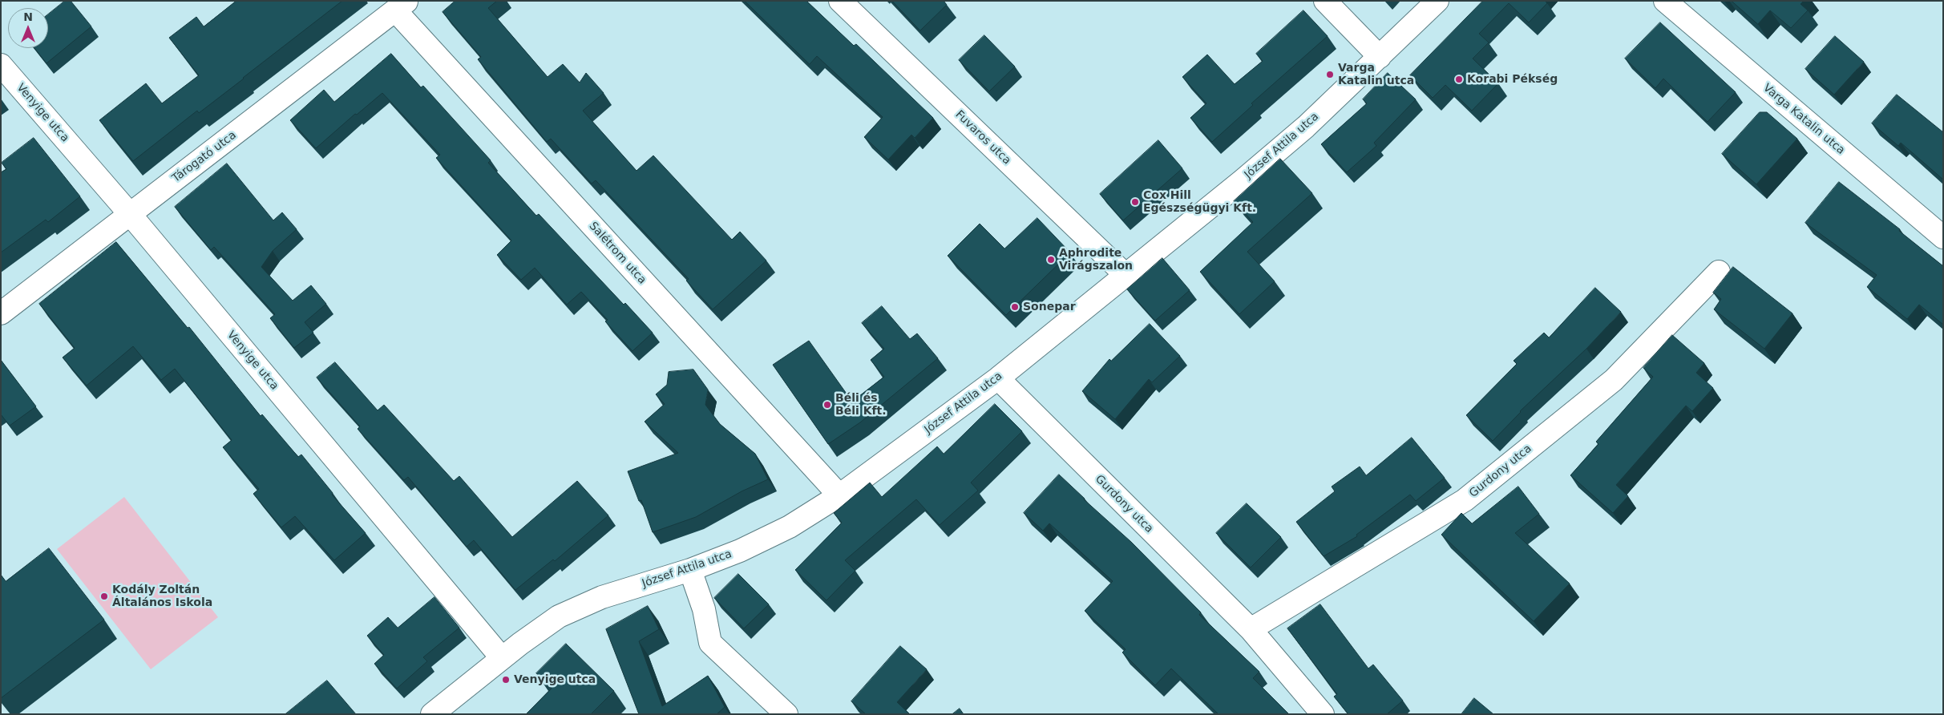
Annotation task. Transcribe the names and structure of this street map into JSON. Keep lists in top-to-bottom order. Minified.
{"streets":{"street":["Venyige utca","Varga Katalin utca","Fuvaros utca","József Attila utca","Tárogató utca","Salétrom utca","Gurdony utca"]},"crossings":[["Venyige utca","József Attila utca"],["Venyige utca","Tárogató utca"],["Fuvaros utca","József Attila utca"],["József Attila utca","Salétrom utca"],["József Attila utca","Gurdony utca"],["Tárogató utca","Salétrom utca"]],"places":["Varga Katalin utca","Korabi Pékség","Cox Hill Egészségügyi Kft.","Aphrodite Virágszalon","Sonepar","Béli és Béli Kft.","Kodály Zoltán Általános Iskola","Venyige utca"],"north":"top"}
